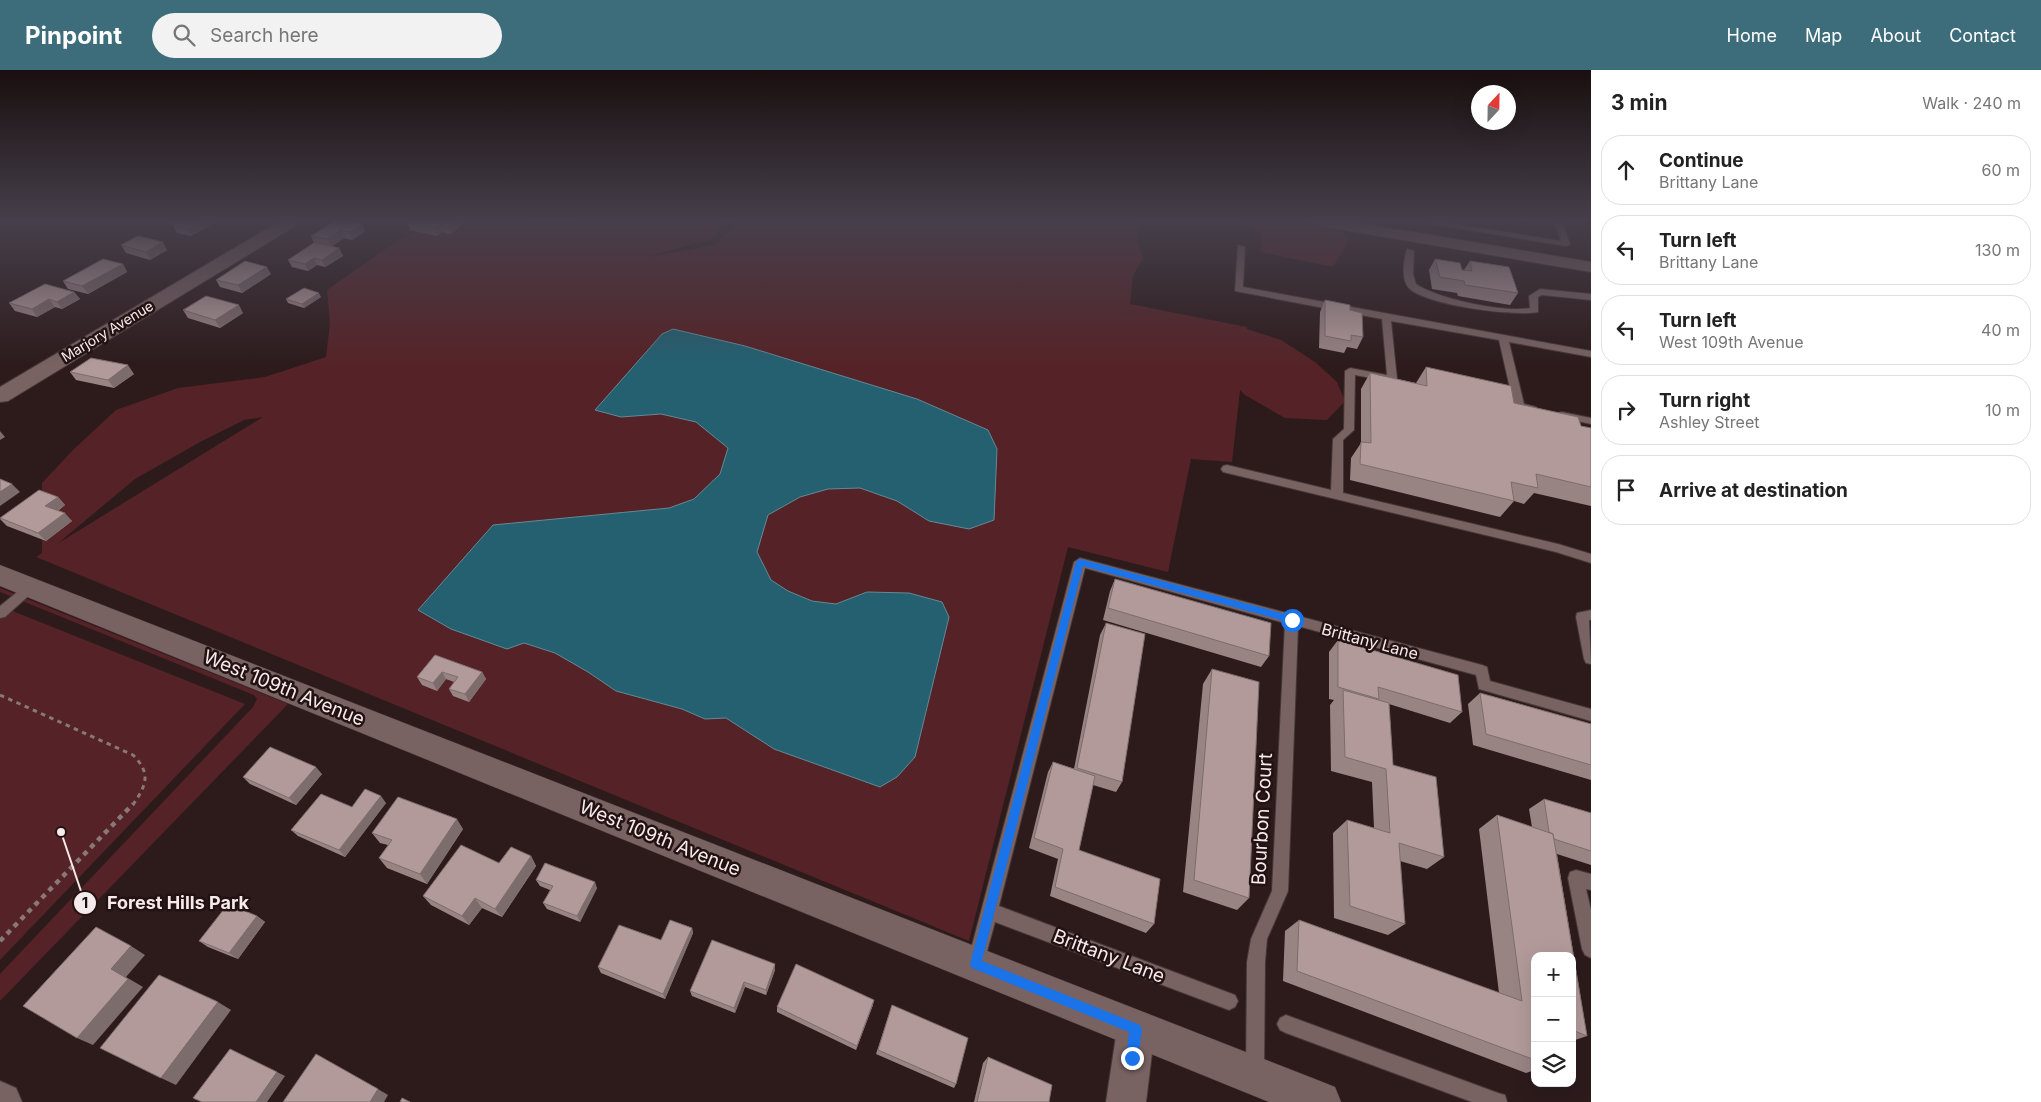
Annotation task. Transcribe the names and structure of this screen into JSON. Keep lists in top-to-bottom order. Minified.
{"streets":{"street":["Marjory Avenue","West 109th Avenue"],"lane":["Brittany Lane","Bourbon Court"]},"crossings":[["Brittany Lane","West 109th Avenue"],["Brittany Lane","Bourbon Court"],["West 109th Avenue","Bourbon Court"]],"places":["Forest Hills Park"],"north":"top","page":{"header":"Pinpoint","search":"Search here","nav":["Home","Map","About","Contact"],"heading":["3 min","Walk · 240 m"],"list":[["Continue","Brittany Lane","60 m"],["Turn left","Brittany Lane","130 m"],["Turn left","West 109th Avenue","40 m"],["Turn right","Ashley Street","10 m"],"Arrive at destination"],"map_buttons":["+","−"]}}
